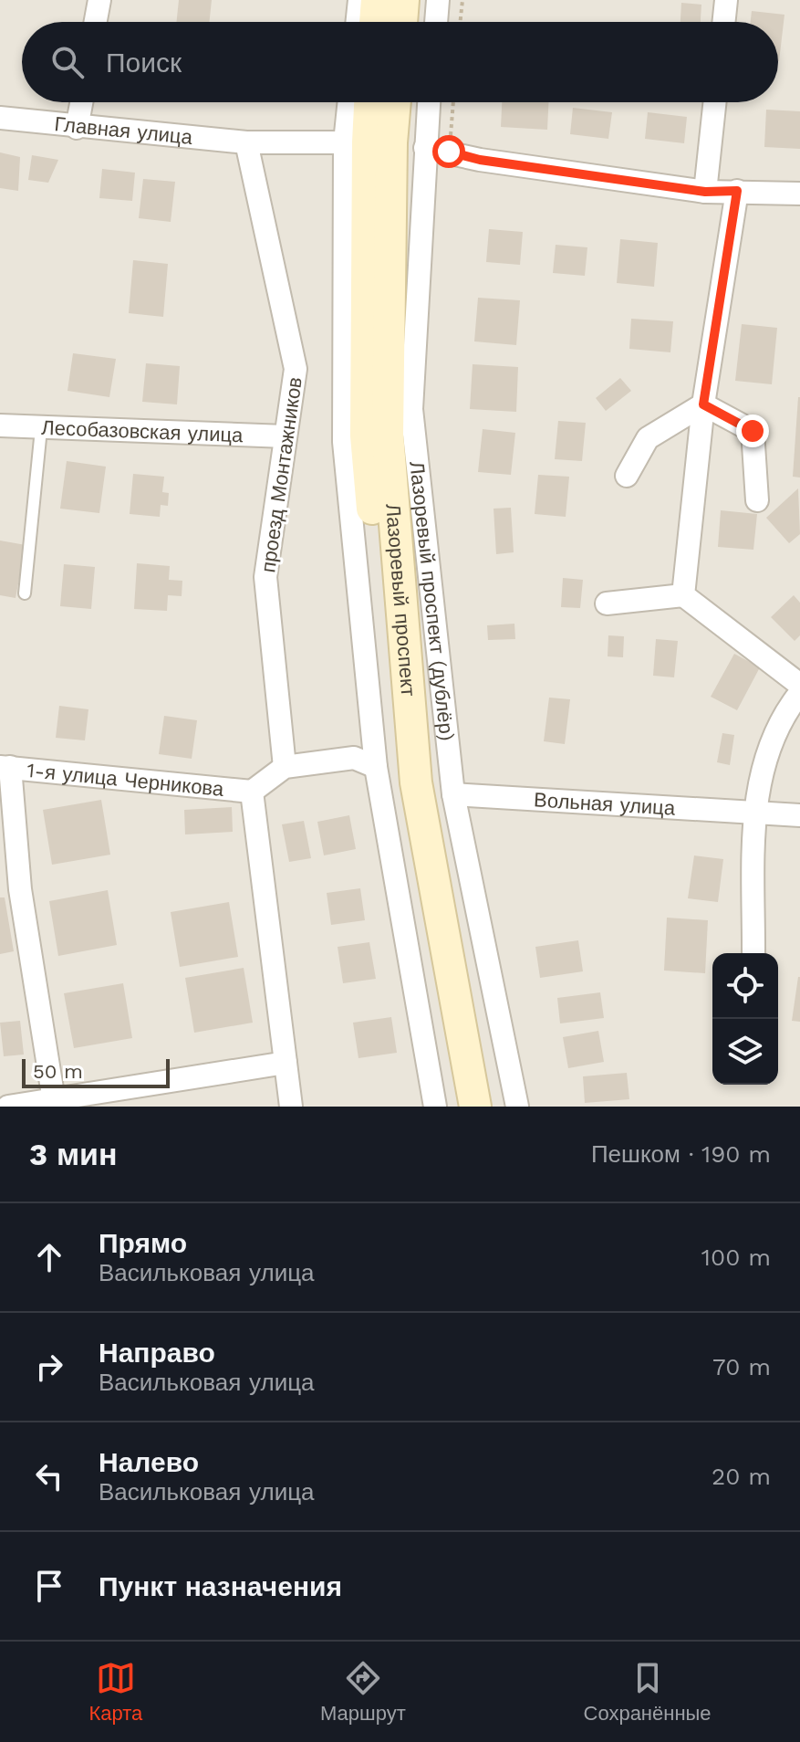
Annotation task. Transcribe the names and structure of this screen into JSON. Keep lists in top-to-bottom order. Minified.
{"streets":{"street":["Главная улица","Лесобазовская улица","проезд Монтажников","Лазоревый проспект","Лазоревый проспект (дублёр)","1-я улица Черникова","Вольная улица"]},"crossings":[["Главная улица","проезд Монтажников"],["Лесобазовская улица","проезд Монтажников"],["Лазоревый проспект (дублёр)","Вольная улица"]],"scale_bar":"50 m","page":{"search":"Поиск","scale":"50 m","heading":["3 мин","Пешком · 190 m"],"list":[["Прямо","Васильковая улица","100 m"],["Направо","Васильковая улица","70 m"],["Налево","Васильковая улица","20 m"],"Пункт назначения"],"nav":["Карта","Маршрут","Сохранённые"]}}
